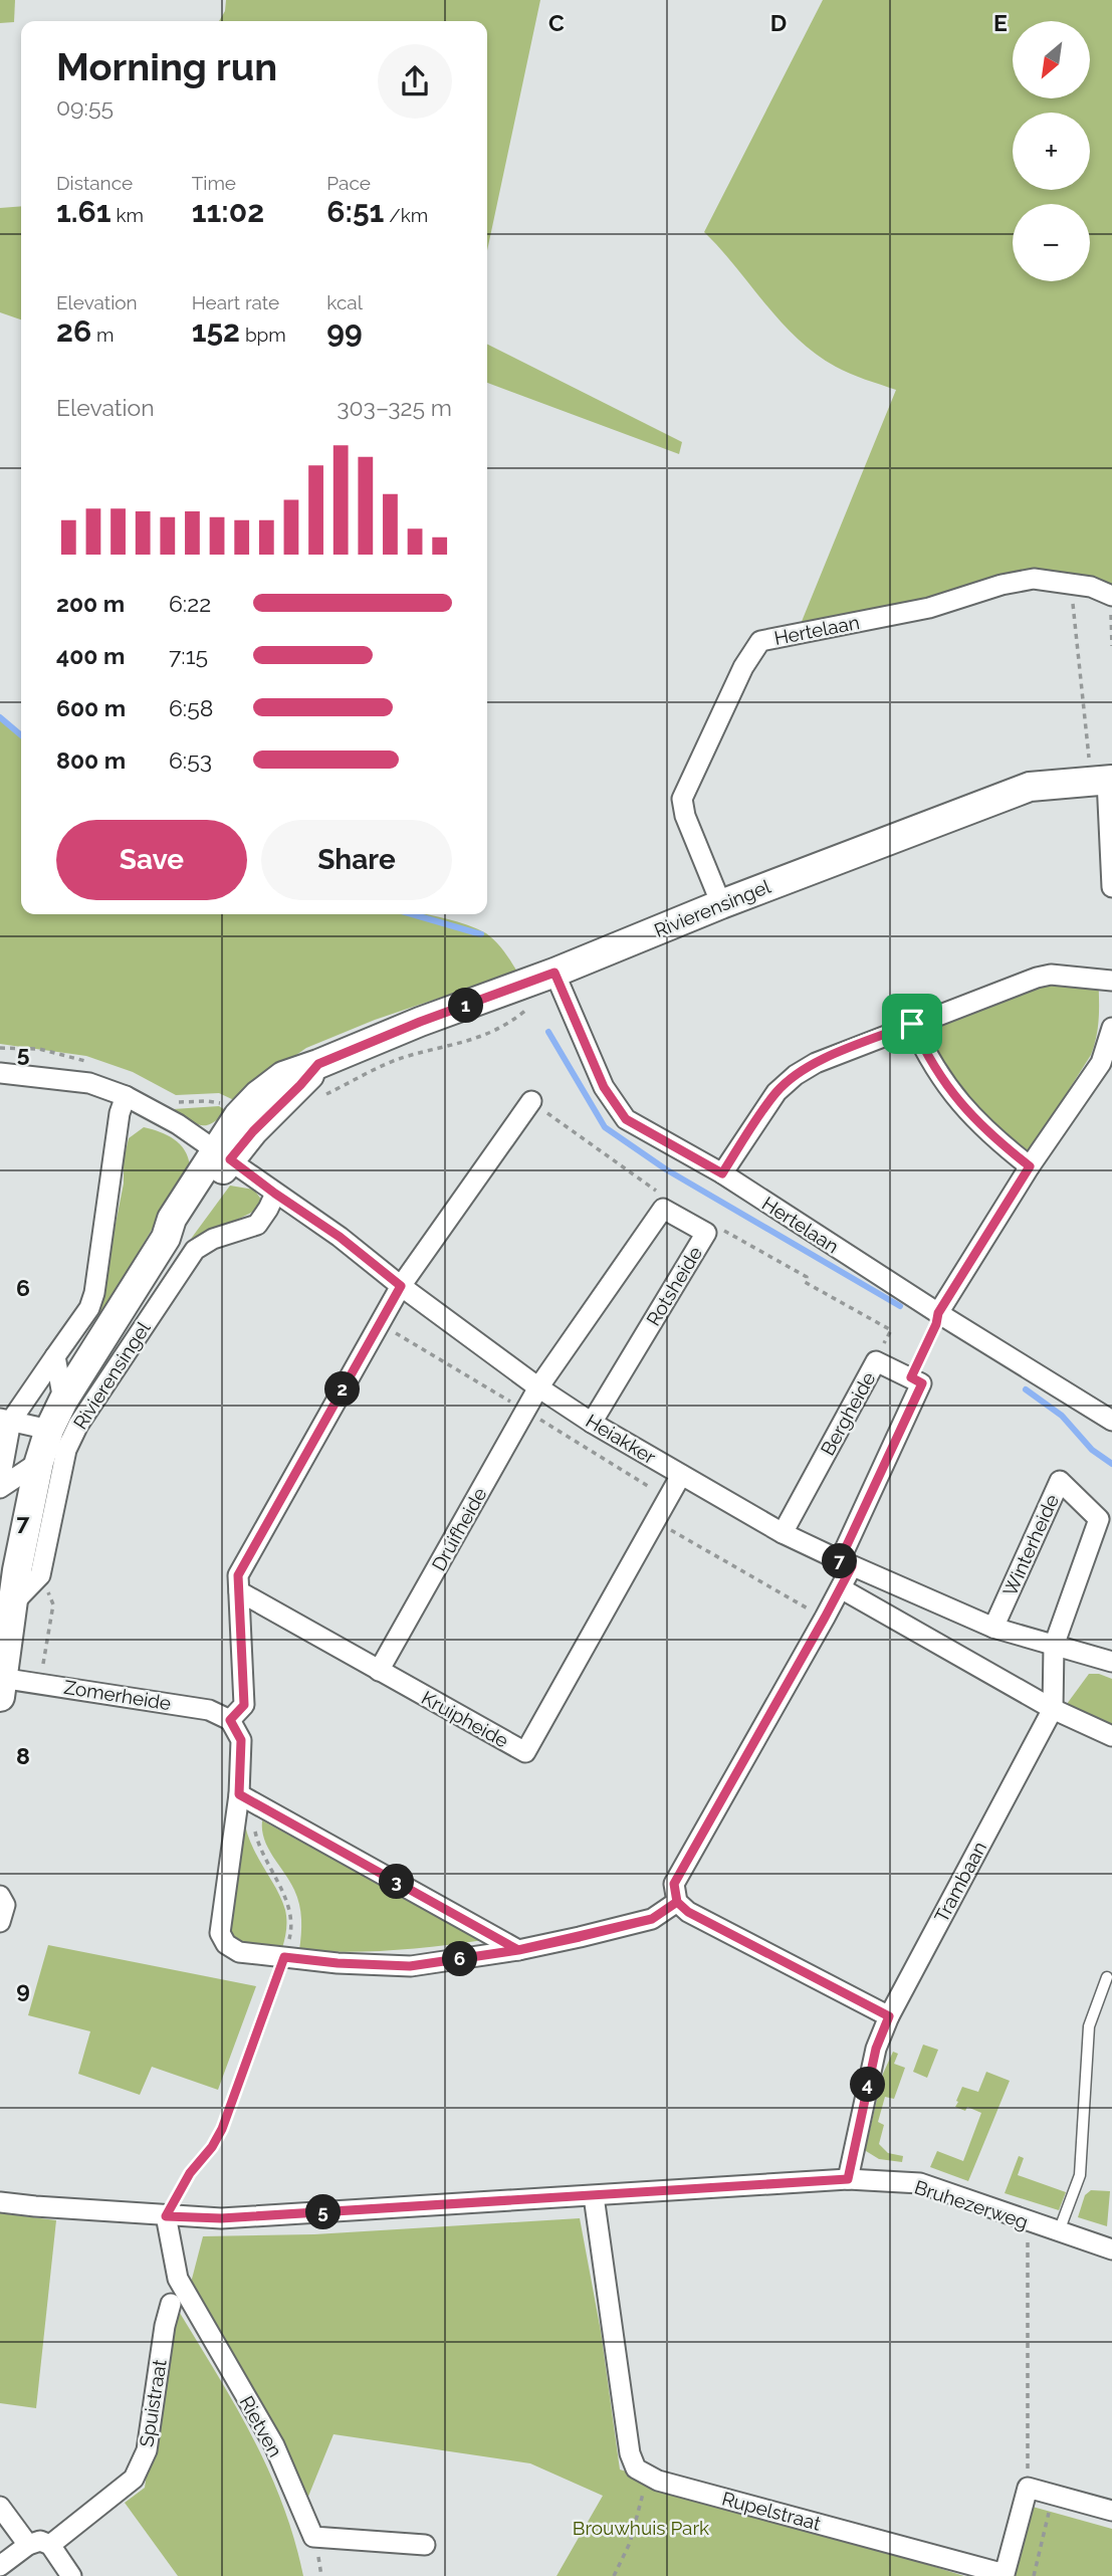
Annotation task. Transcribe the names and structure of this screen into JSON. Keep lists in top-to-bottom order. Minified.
{"streets":{"street":["Hertelaan","Rivierensingel","Rotsheide","Bergheide","Heiakker","Druifheide","Winterheide","Zomerheide","Kruipheide","Trambaan","Bruhezerweg","Spuistraat","Rietven","Rupelstraat"]},"crossings":[["Hertelaan","Rivierensingel"],["Rivierensingel","Heiakker"],["Rivierensingel","Zomerheide"],["Rotsheide","Heiakker"],["Bergheide","Heiakker"],["Heiakker","Druifheide"],["Heiakker","Winterheide"],["Heiakker","Kruipheide"],["Heiakker","Trambaan"],["Druifheide","Kruipheide"],["Winterheide","Trambaan"],["Trambaan","Bruhezerweg"],["Bruhezerweg","Rietven"]],"parks":["Brouwhuis Park"],"north":"bottom left","page":{"map_buttons":["+","−"],"heading":["Morning run","09:55"],"stats":[["Distance","1.61 km"],["Time","11:02"],["Pace","6:51 /km"],["Elevation","26 m"],["Heart rate","152 bpm"],["kcal","99"]],"chart":["Elevation","303–325 m"],"list":[{"name":"200 m","note":"6:22"},{"name":"400 m","note":"7:15"},{"name":"600 m","note":"6:58"},{"name":"800 m","note":"6:53"}],"buttons":["Save","Share"],"pins":["1","2","7","3","6","4","5"]},"grid":{"columns":["C","D","E"],"rows":["5","6","7","8","9"]}}
